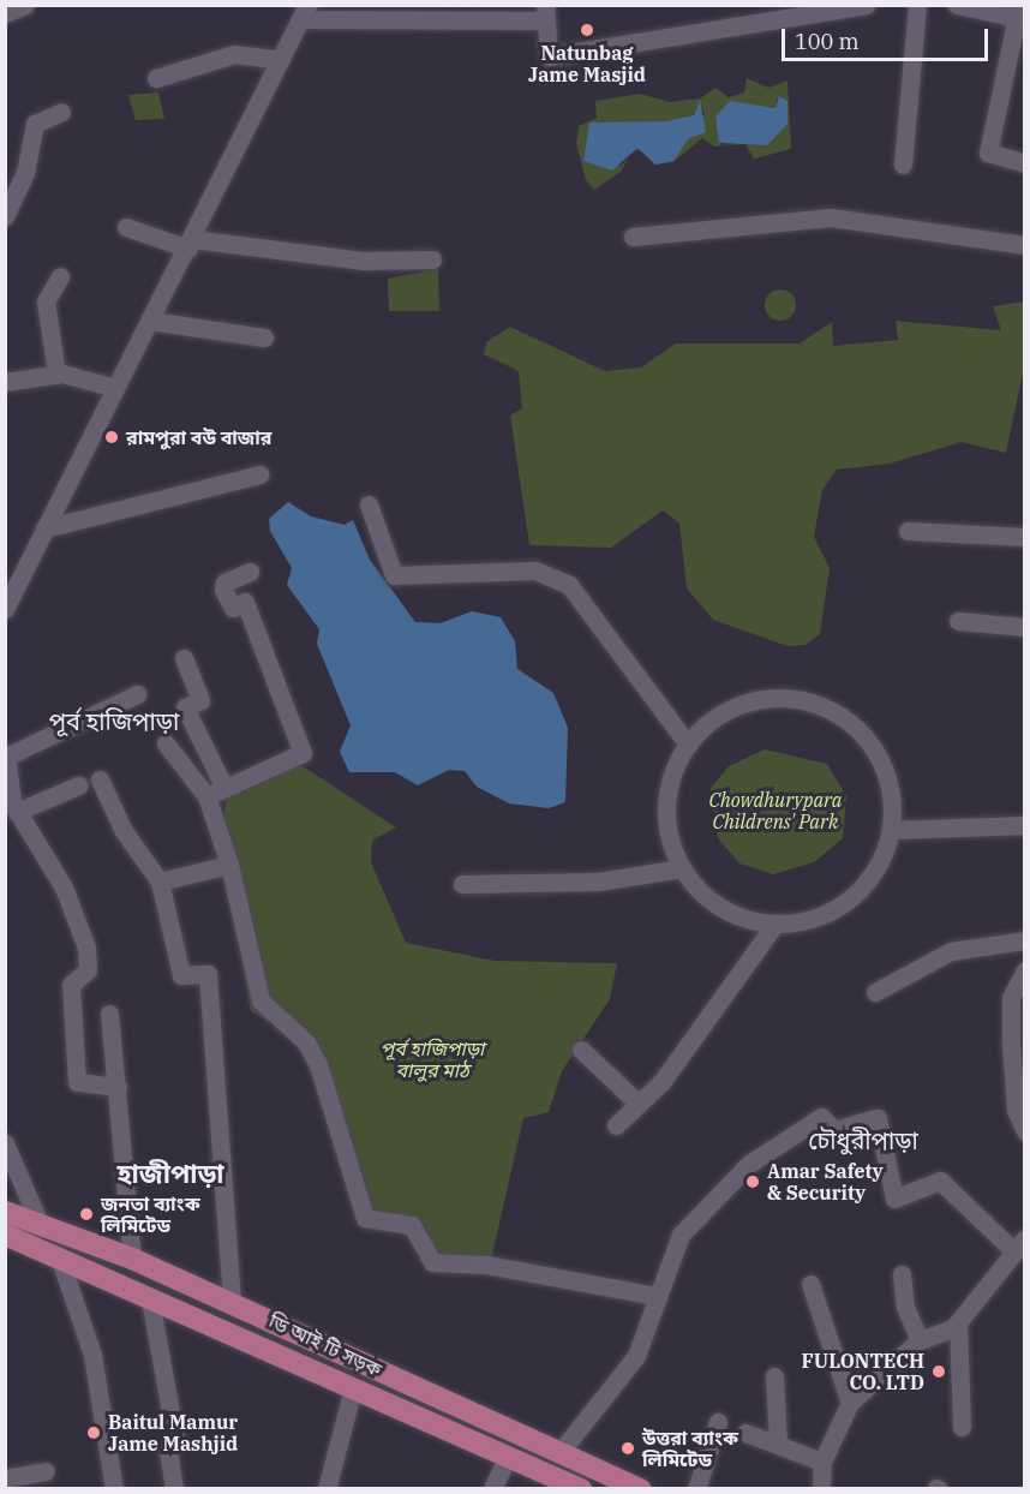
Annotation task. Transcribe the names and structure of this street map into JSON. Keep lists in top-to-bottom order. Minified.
{"streets":{"main road":["ডি আই টি সড়ক"]},"districts":["পূর্ব হাজিপাড়া","চৌধুরীপাড়া","হাজীপাড়া"],"parks":["Chowdhurypara Childrens' Park","পূর্ব হাজিপাড়া বালুর মাঠ"],"places":["Natunbag Jame Masjid","রামপুরা বউ বাজার","Amar Safety & Security","জনতা ব্যাংক লিমিটেড","FULONTECH CO. LTD","Baitul Mamur Jame Mashjid","উত্তরা ব্যাংক লিমিটেড"],"scale_bar":"100 m"}
